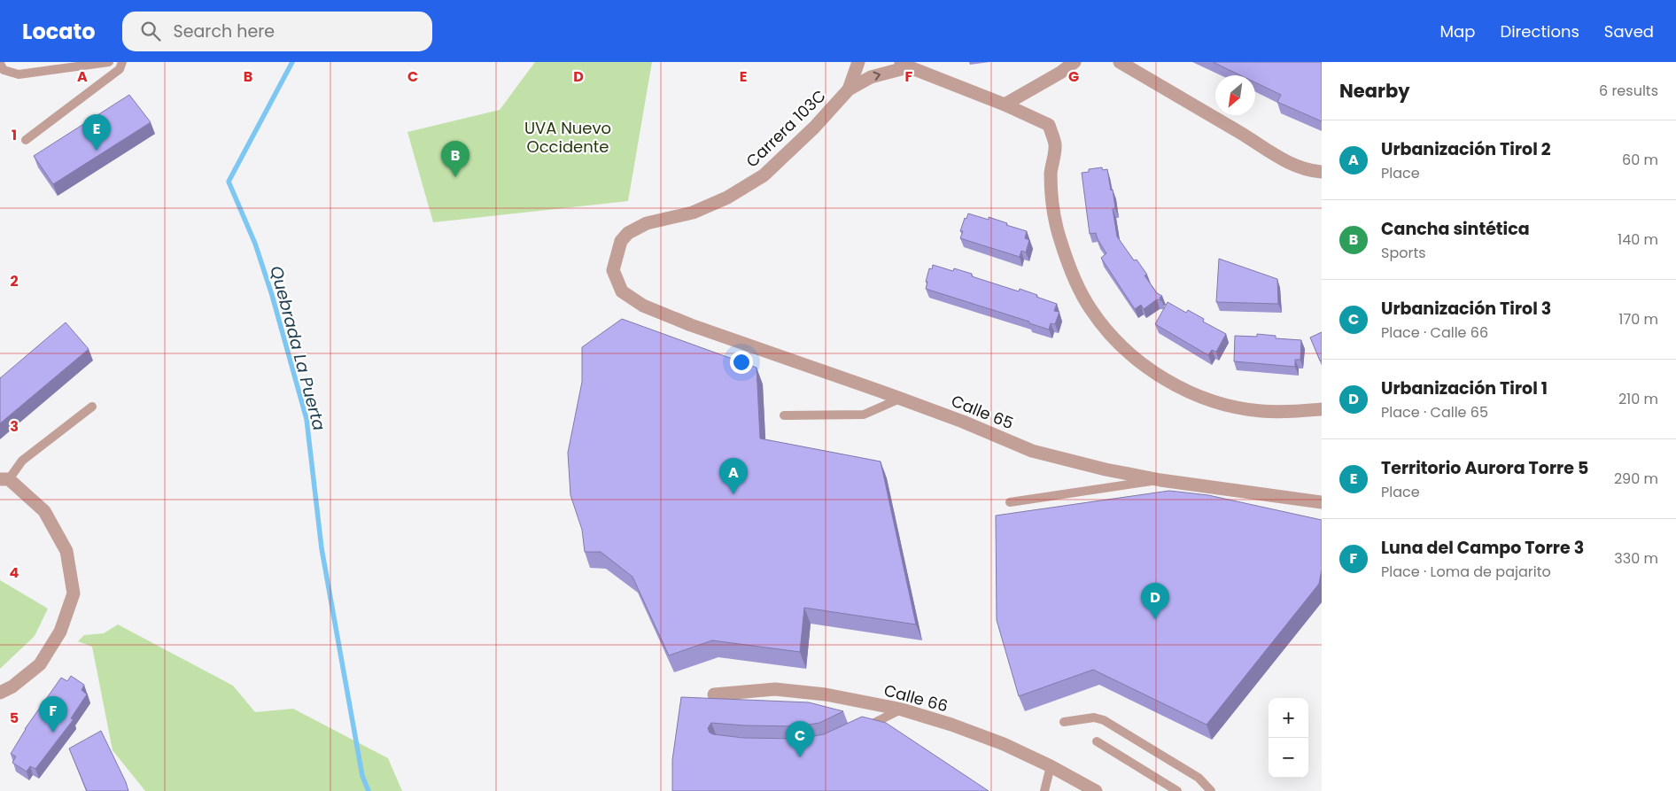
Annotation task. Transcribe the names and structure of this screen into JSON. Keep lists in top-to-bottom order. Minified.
{"streets":{"street":["Carrera 103C","Calle 65","Calle 66"]},"crossings":[["Carrera 103C","Calle 65"]],"water":["Quebrada La Puerta"],"parks":["UVA Nuevo Occidente"],"north":"bottom left","page":{"header":"Locato","search":"Search here","nav":["Map","Directions","Saved"],"heading":["Nearby","6 results"],"pins":["E","B","A","D","F","C"],"list":[{"mark":"A","name":"Urbanización Tirol 2","note":"Place","value":"60 m"},{"mark":"B","name":"Cancha sintética","note":"Sports","value":"140 m"},{"mark":"C","name":"Urbanización Tirol 3","note":"Place · Calle 66","value":"170 m"},{"mark":"D","name":"Urbanización Tirol 1","note":"Place · Calle 65","value":"210 m"},{"mark":"E","name":"Territorio Aurora Torre 5","note":"Place","value":"290 m"},{"mark":"F","name":"Luna del Campo Torre 3","note":"Place · Loma de pajarito","value":"330 m"}],"map_buttons":["+","−"]},"grid":{"columns":["A","B","C","D","E","F","G"],"rows":["1","2","3","4","5"]}}
